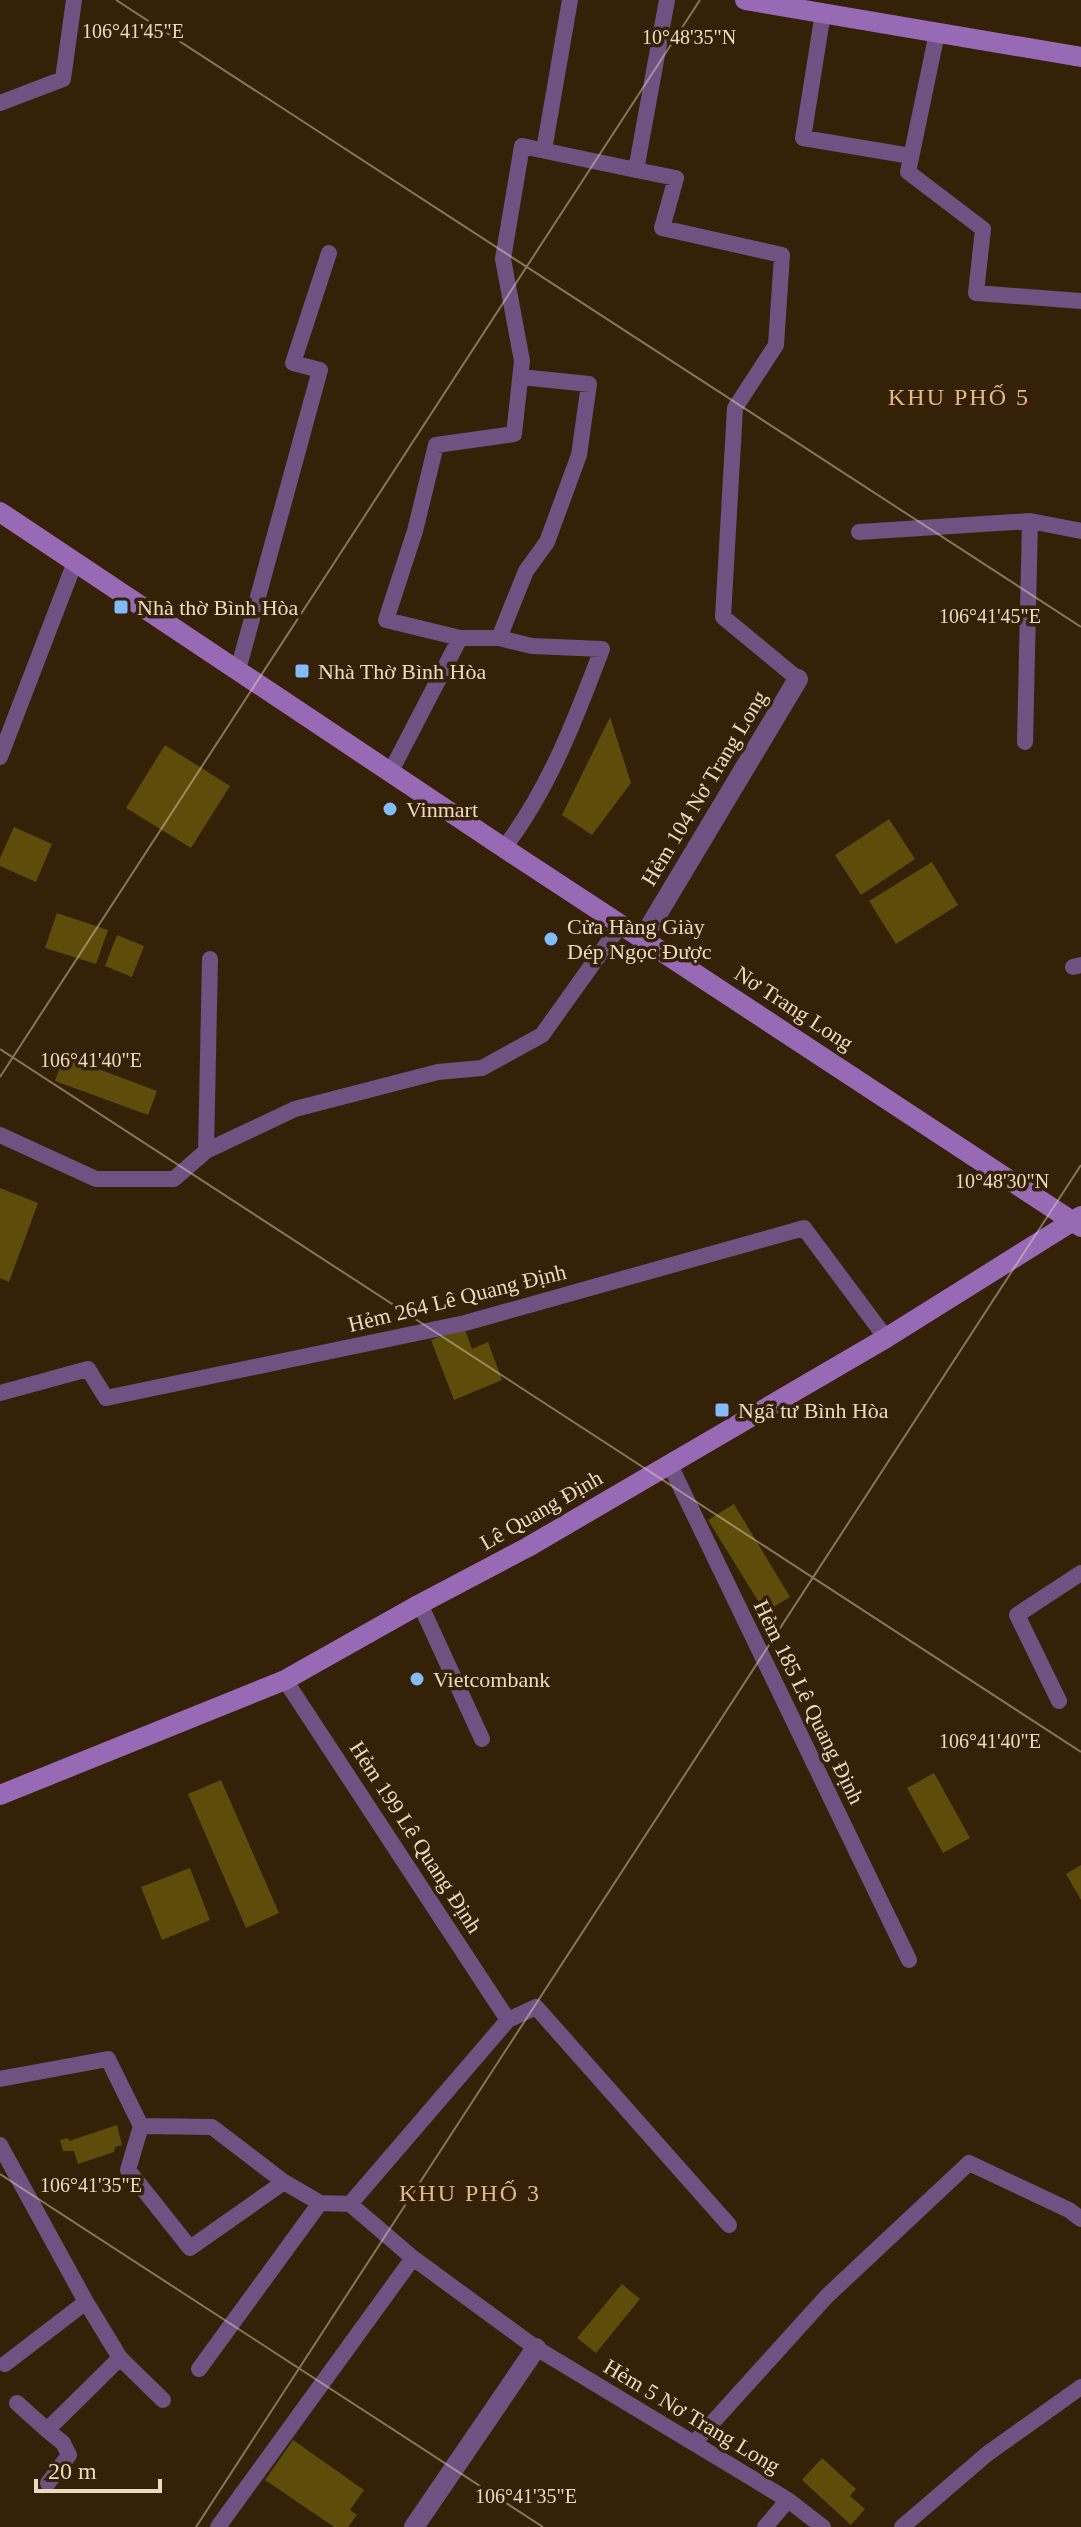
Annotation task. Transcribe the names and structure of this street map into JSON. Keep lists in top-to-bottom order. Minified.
{"streets":{"main road":["Nơ Trang Long","Lê Quang Định"],"street":["Hẻm 104 Nơ Trang Long"],"lane":["Hẻm 264 Lê Quang Định","Hẻm 185 Lê Quang Định","Hẻm 199 Lê Quang Định","Hẻm 5 Nơ Trang Long"]},"crossings":[["Hẻm 104 Nơ Trang Long","Nơ Trang Long"],["Nơ Trang Long","Lê Quang Định"],["Hẻm 264 Lê Quang Định","Lê Quang Định"],["Lê Quang Định","Hẻm 185 Lê Quang Định"],["Lê Quang Định","Hẻm 199 Lê Quang Định"]],"districts":["KHU PHỐ 5","KHU PHỐ 3"],"places":{"transit":["Nhà thờ Bình Hòa","Nhà Thờ Bình Hòa","Ngã tư Bình Hòa"],"other":["Vinmart","Cửa Hàng Giày Dép Ngọc Được","Vietcombank"]},"scale_bar":"20 m","coordinates":["106°41'45\"E","10°48'35\"N","106°41'40\"E","10°48'30\"N","106°41'35\"E"]}
